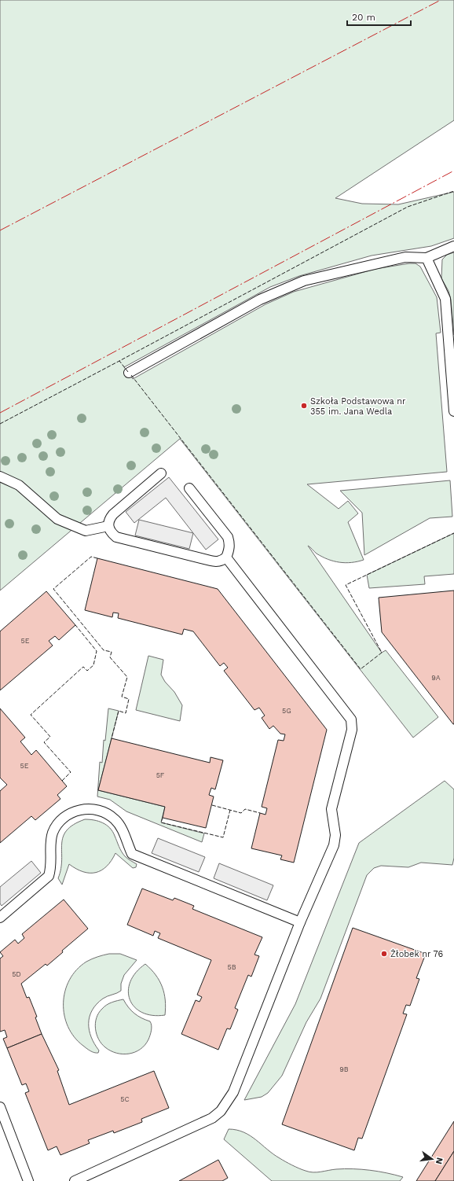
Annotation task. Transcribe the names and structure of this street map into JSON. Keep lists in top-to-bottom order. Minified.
{"places":["Szkoła Podstawowa nr 355 im. Jana Wedla","Żłobek nr 76"],"house_numbers":["5E","9A","5G","5E","5F","5B","5D","9B","5C"],"scale_bar":"20 m","north":"right"}
